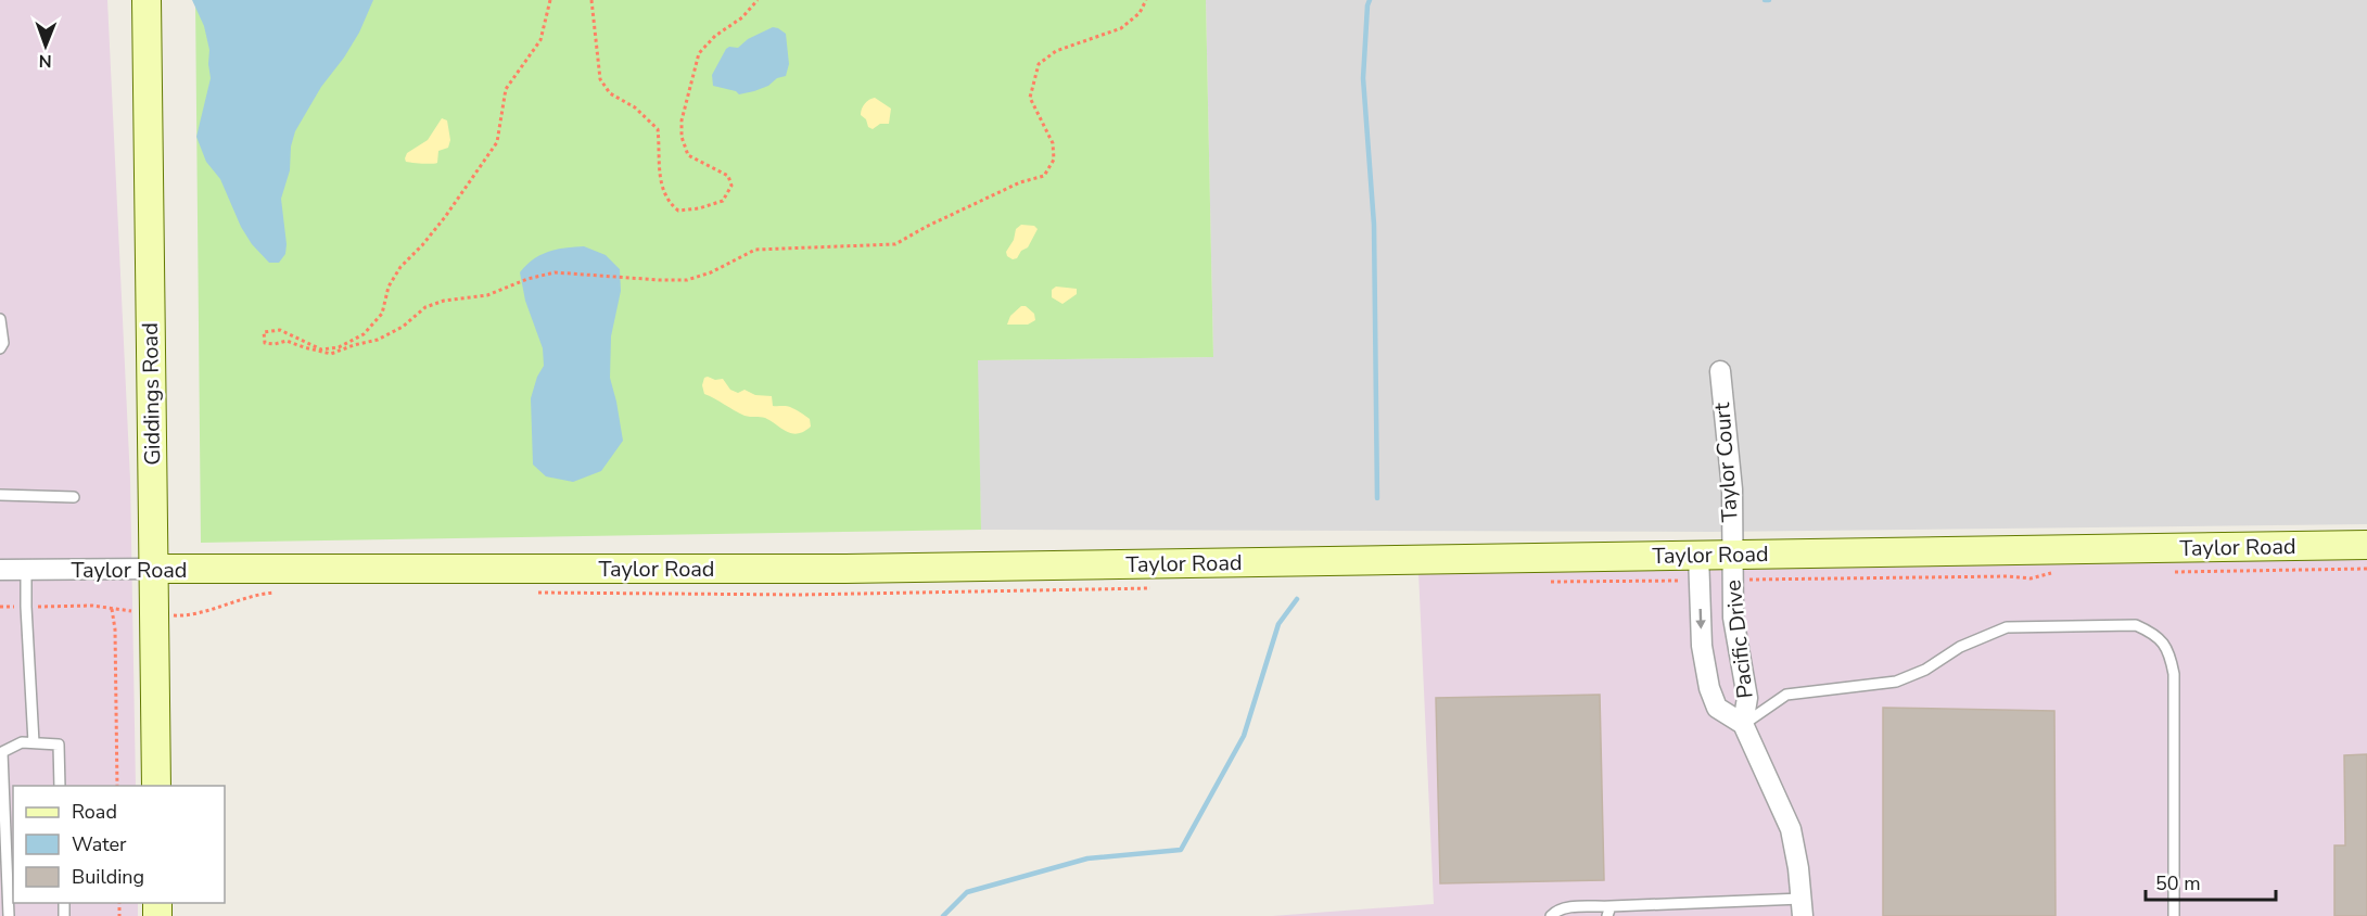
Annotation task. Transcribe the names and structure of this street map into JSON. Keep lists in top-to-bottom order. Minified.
{"streets":{"street":["Giddings Road","Taylor Court","Taylor Road","Pacific Drive"]},"crossings":[["Giddings Road","Taylor Road"],["Taylor Court","Taylor Road"],["Taylor Court","Pacific Drive"],["Taylor Road","Pacific Drive"]],"legend":["Road","Water","Building"],"scale_bar":"50 m","north":"bottom"}
